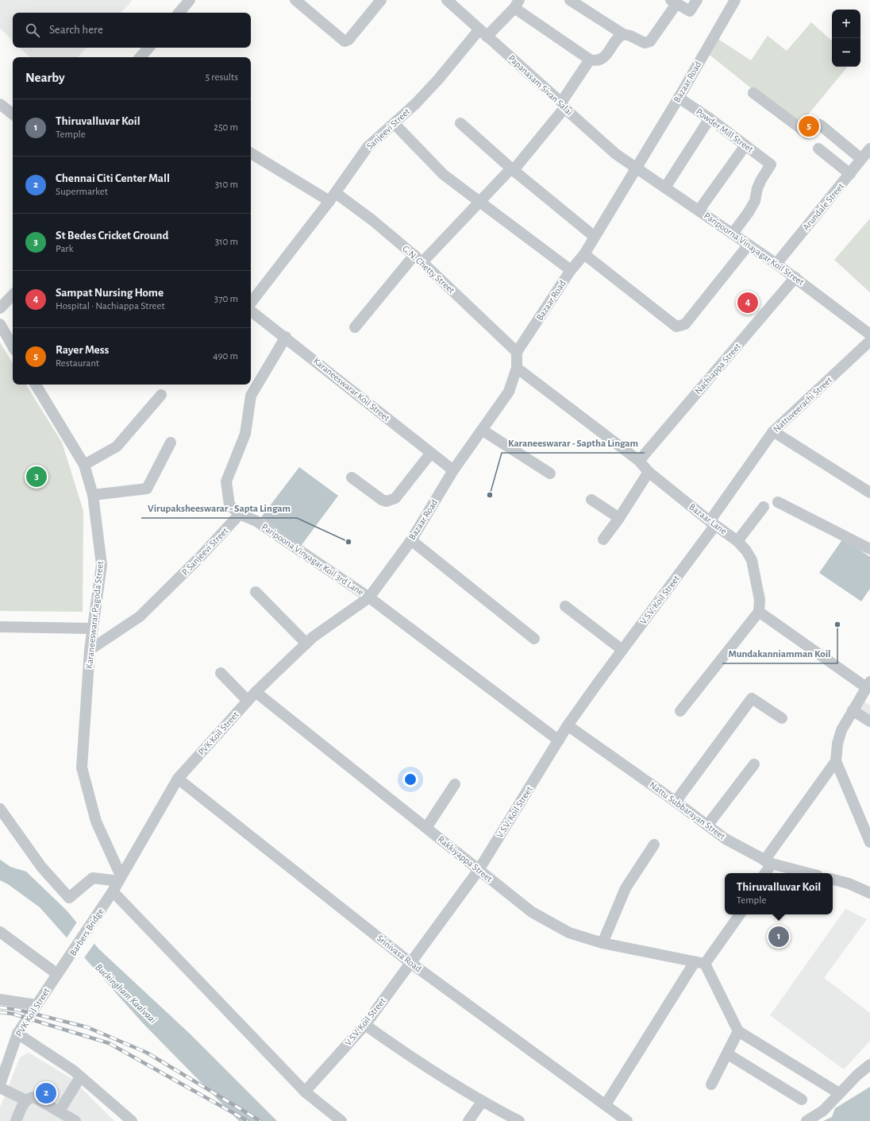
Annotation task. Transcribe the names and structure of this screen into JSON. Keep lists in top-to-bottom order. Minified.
{"streets":{"street":["Bazaar Road","Papanasam Sivan Salai","Sanjeevi Street","Powder Mill Street","Arundale Street","Paripoorna Vinayagar Koil Street","G.N. Chetty Street","Nachiappa Street","Karaneeswarar Koil Street","Nattuveerachi Street","Bazaar Lane","P. Sanjeevi Street","Paripoona Vinyagar Koil 3rd Lane","V.S.V. Koil Street","Karaneeswarar Pagoda Street","PVK Koil Street","Nattu Subbarayan Street","Rakkiyappa Street","Barbers Bridge","Srinivasa Road"]},"crossings":[["Bazaar Road","Papanasam Sivan Salai"],["Bazaar Road","Powder Mill Street"],["Bazaar Road","Paripoorna Vinayagar Koil Street"],["Bazaar Road","G.N. Chetty Street"],["Bazaar Road","Karaneeswarar Koil Street"],["Bazaar Road","Bazaar Lane"],["Bazaar Road","Paripoona Vinyagar Koil 3rd Lane"],["Bazaar Road","PVK Koil Street"],["Papanasam Sivan Salai","Sanjeevi Street"],["Papanasam Sivan Salai","Paripoorna Vinayagar Koil Street"],["Sanjeevi Street","G.N. Chetty Street"],["Powder Mill Street","Paripoorna Vinayagar Koil Street"],["Arundale Street","Paripoorna Vinayagar Koil Street"],["Paripoorna Vinayagar Koil Street","Nachiappa Street"],["Nachiappa Street","Bazaar Lane"],["Nattuveerachi Street","Bazaar Lane"],["Nattuveerachi Street","V.S.V. Koil Street"],["Bazaar Lane","V.S.V. Koil Street"],["P. Sanjeevi Street","Paripoona Vinyagar Koil 3rd Lane"],["P. Sanjeevi Street","Karaneeswarar Pagoda Street"],["Paripoona Vinyagar Koil 3rd Lane","V.S.V. Koil Street"],["Paripoona Vinyagar Koil 3rd Lane","PVK Koil Street"],["V.S.V. Koil Street","Nattu Subbarayan Street"],["V.S.V. Koil Street","Rakkiyappa Street"],["V.S.V. Koil Street","Srinivasa Road"],["Karaneeswarar Pagoda Street","PVK Koil Street"],["PVK Koil Street","Rakkiyappa Street"],["PVK Koil Street","Barbers Bridge"],["PVK Koil Street","Srinivasa Road"]],"water":["Buckingham Kaalvaai"],"places":["Karaneeswarar - Saptha Lingam","Virupaksheeswarar - Sapta Lingam","Mundakanniamman Koil"],"page":{"map_buttons":["+","−"],"search":"Search here","heading":["Nearby","5 results"],"list":[{"mark":"1","name":"Thiruvalluvar Koil","note":"Temple","value":"250 m"},{"mark":"2","name":"Chennai Citi Center Mall","note":"Supermarket","value":"310 m"},{"mark":"3","name":"St Bedes Cricket Ground","note":"Park","value":"310 m"},{"mark":"4","name":"Sampat Nursing Home","note":"Hospital · Nachiappa Street","value":"370 m"},{"mark":"5","name":"Rayer Mess","note":"Restaurant","value":"490 m"}],"pins":["5","4","3","1","2"],"popup":["Thiruvalluvar Koil","Temple"]}}
